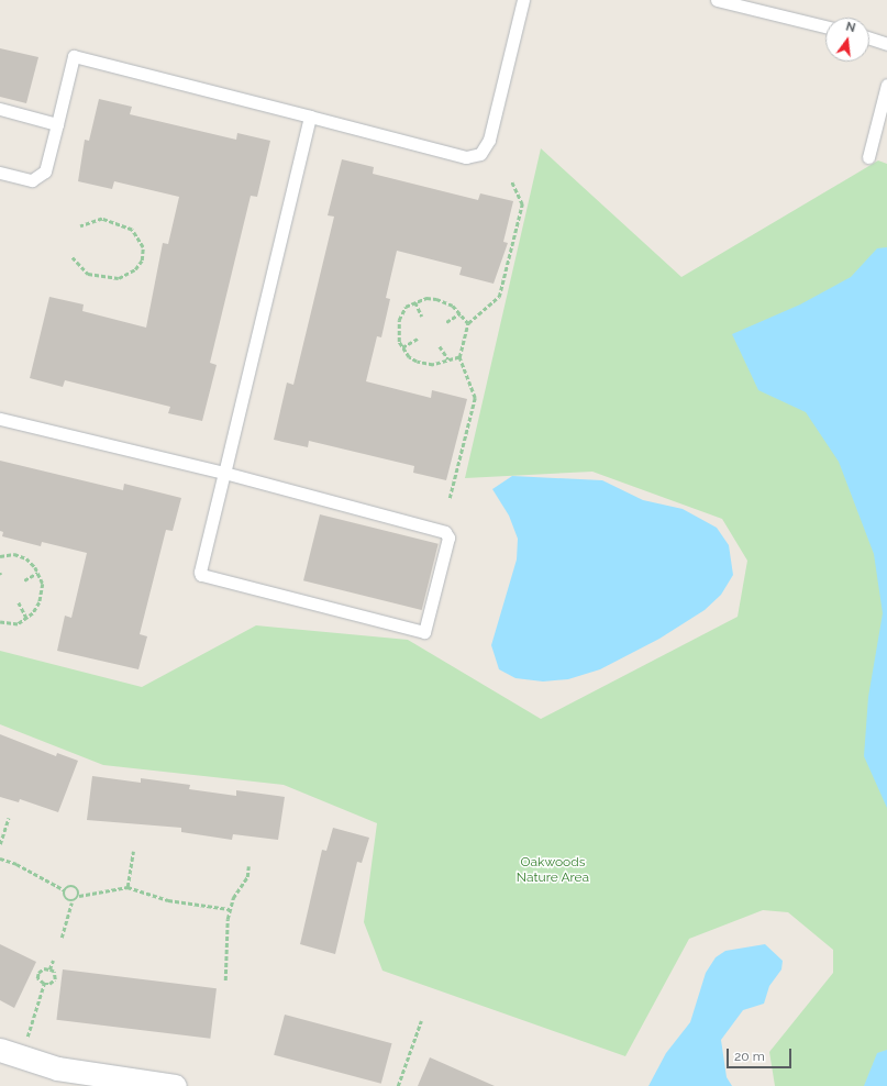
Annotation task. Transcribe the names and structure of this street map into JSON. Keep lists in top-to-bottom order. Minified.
{"parks":["Oakwoods Nature Area"],"scale_bar":"20 m","north":"top"}
